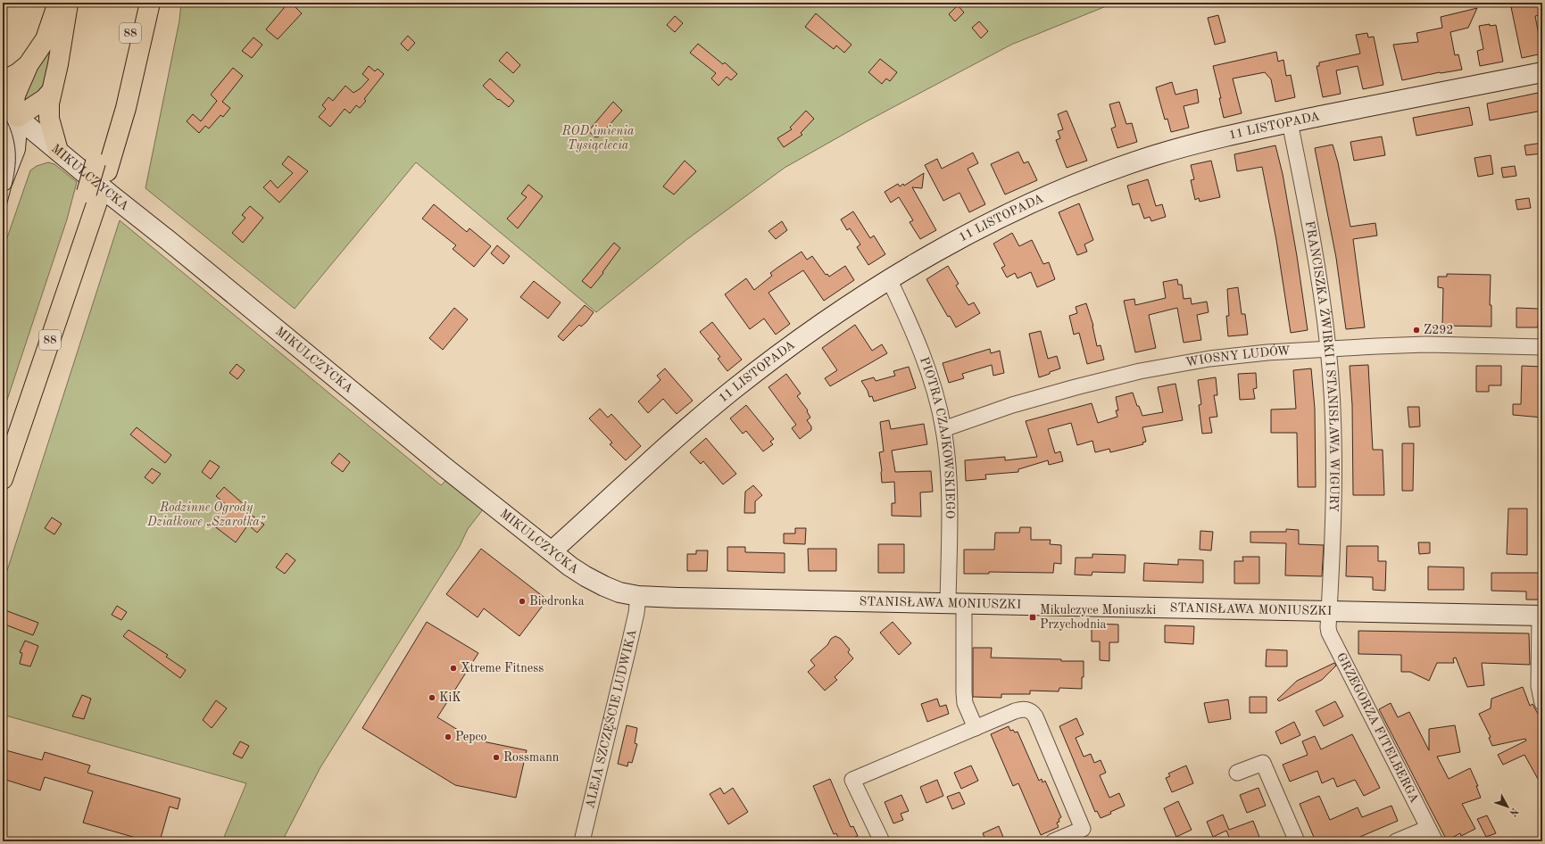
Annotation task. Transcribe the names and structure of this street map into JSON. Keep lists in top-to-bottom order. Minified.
{"streets":{"main road":["88"],"street":["11 LISTOPADA","MIKULCZYCKA","WIOSNY LUDÓW","FRANCISZKA ŻWIRKI I STANISŁAWA WIGURY","PIOTRA CZAJKOWSKIEGO","STANISŁAWA MONIUSZKI","ALEJA SZCZĘŚCIE LUDWIKA","GRZEGORZA FITELBERGA"]},"crossings":[["11 LISTOPADA","MIKULCZYCKA"],["11 LISTOPADA","FRANCISZKA ŻWIRKI I STANISŁAWA WIGURY"],["11 LISTOPADA","PIOTRA CZAJKOWSKIEGO"],["MIKULCZYCKA","STANISŁAWA MONIUSZKI"],["MIKULCZYCKA","ALEJA SZCZĘŚCIE LUDWIKA"],["WIOSNY LUDÓW","FRANCISZKA ŻWIRKI I STANISŁAWA WIGURY"],["WIOSNY LUDÓW","PIOTRA CZAJKOWSKIEGO"],["FRANCISZKA ŻWIRKI I STANISŁAWA WIGURY","STANISŁAWA MONIUSZKI"],["FRANCISZKA ŻWIRKI I STANISŁAWA WIGURY","GRZEGORZA FITELBERGA"],["PIOTRA CZAJKOWSKIEGO","STANISŁAWA MONIUSZKI"],["STANISŁAWA MONIUSZKI","ALEJA SZCZĘŚCIE LUDWIKA"],["STANISŁAWA MONIUSZKI","GRZEGORZA FITELBERGA"]],"parks":["ROD imienia Tysiąclecia","Rodzinne Ogrody Działkowe „Szarotka”"],"places":{"other":["Z292","Biedronka","Xtreme Fitness","KiK","Pepco","Rossmann"],"transit":["Mikulczyce Moniuszki Przychodnia"]},"north":"bottom right"}
